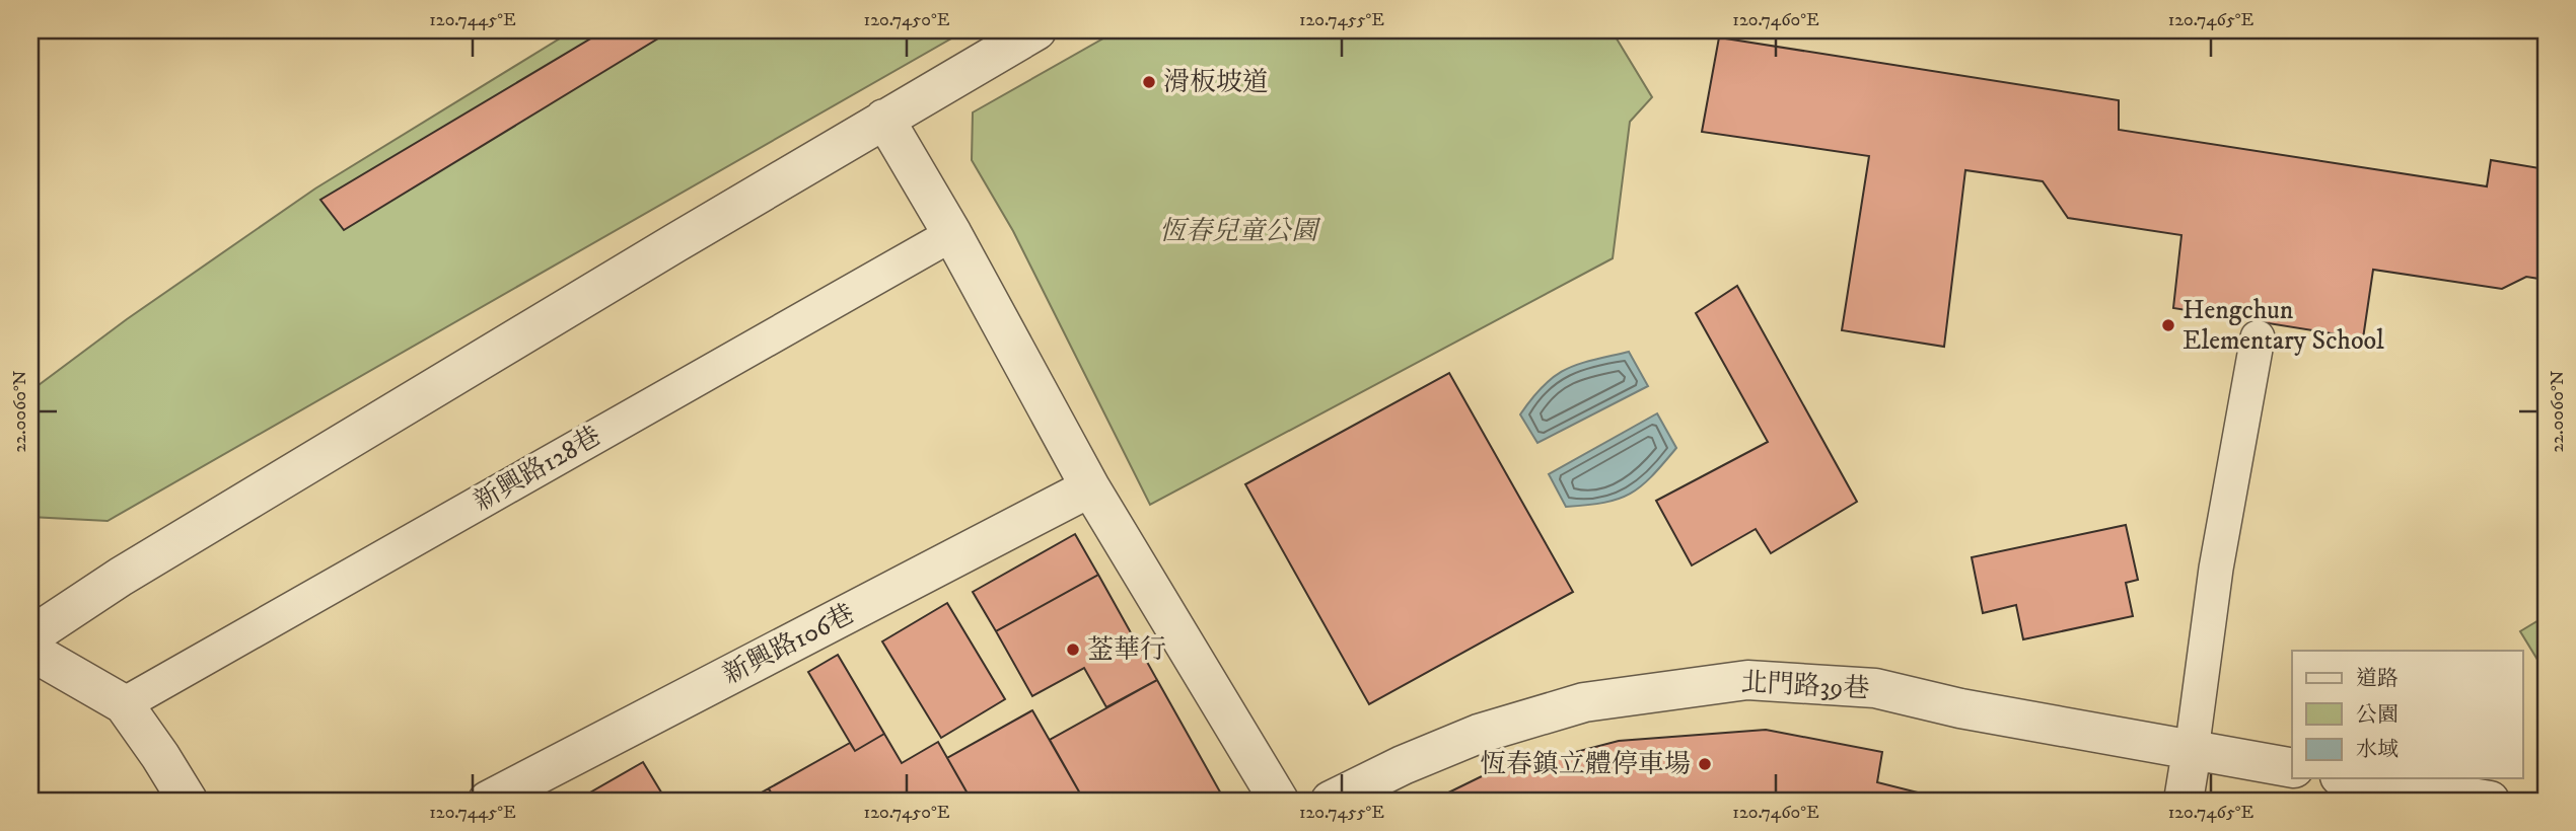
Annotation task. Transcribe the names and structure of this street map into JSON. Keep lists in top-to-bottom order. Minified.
{"streets":{"street":["新興路106巷","北門路39巷"],"lane":["新興路128巷"]},"parks":["恆春兒童公園"],"places":["滑板坡道","Hengchun Elementary School","菳華行","恆春鎮立體停車場"],"legend":["道路","公園","水域"],"coordinates":["120.7445°E","120.7450°E","120.7455°E","120.7460°E","120.7465°E","22.0060°N"]}
